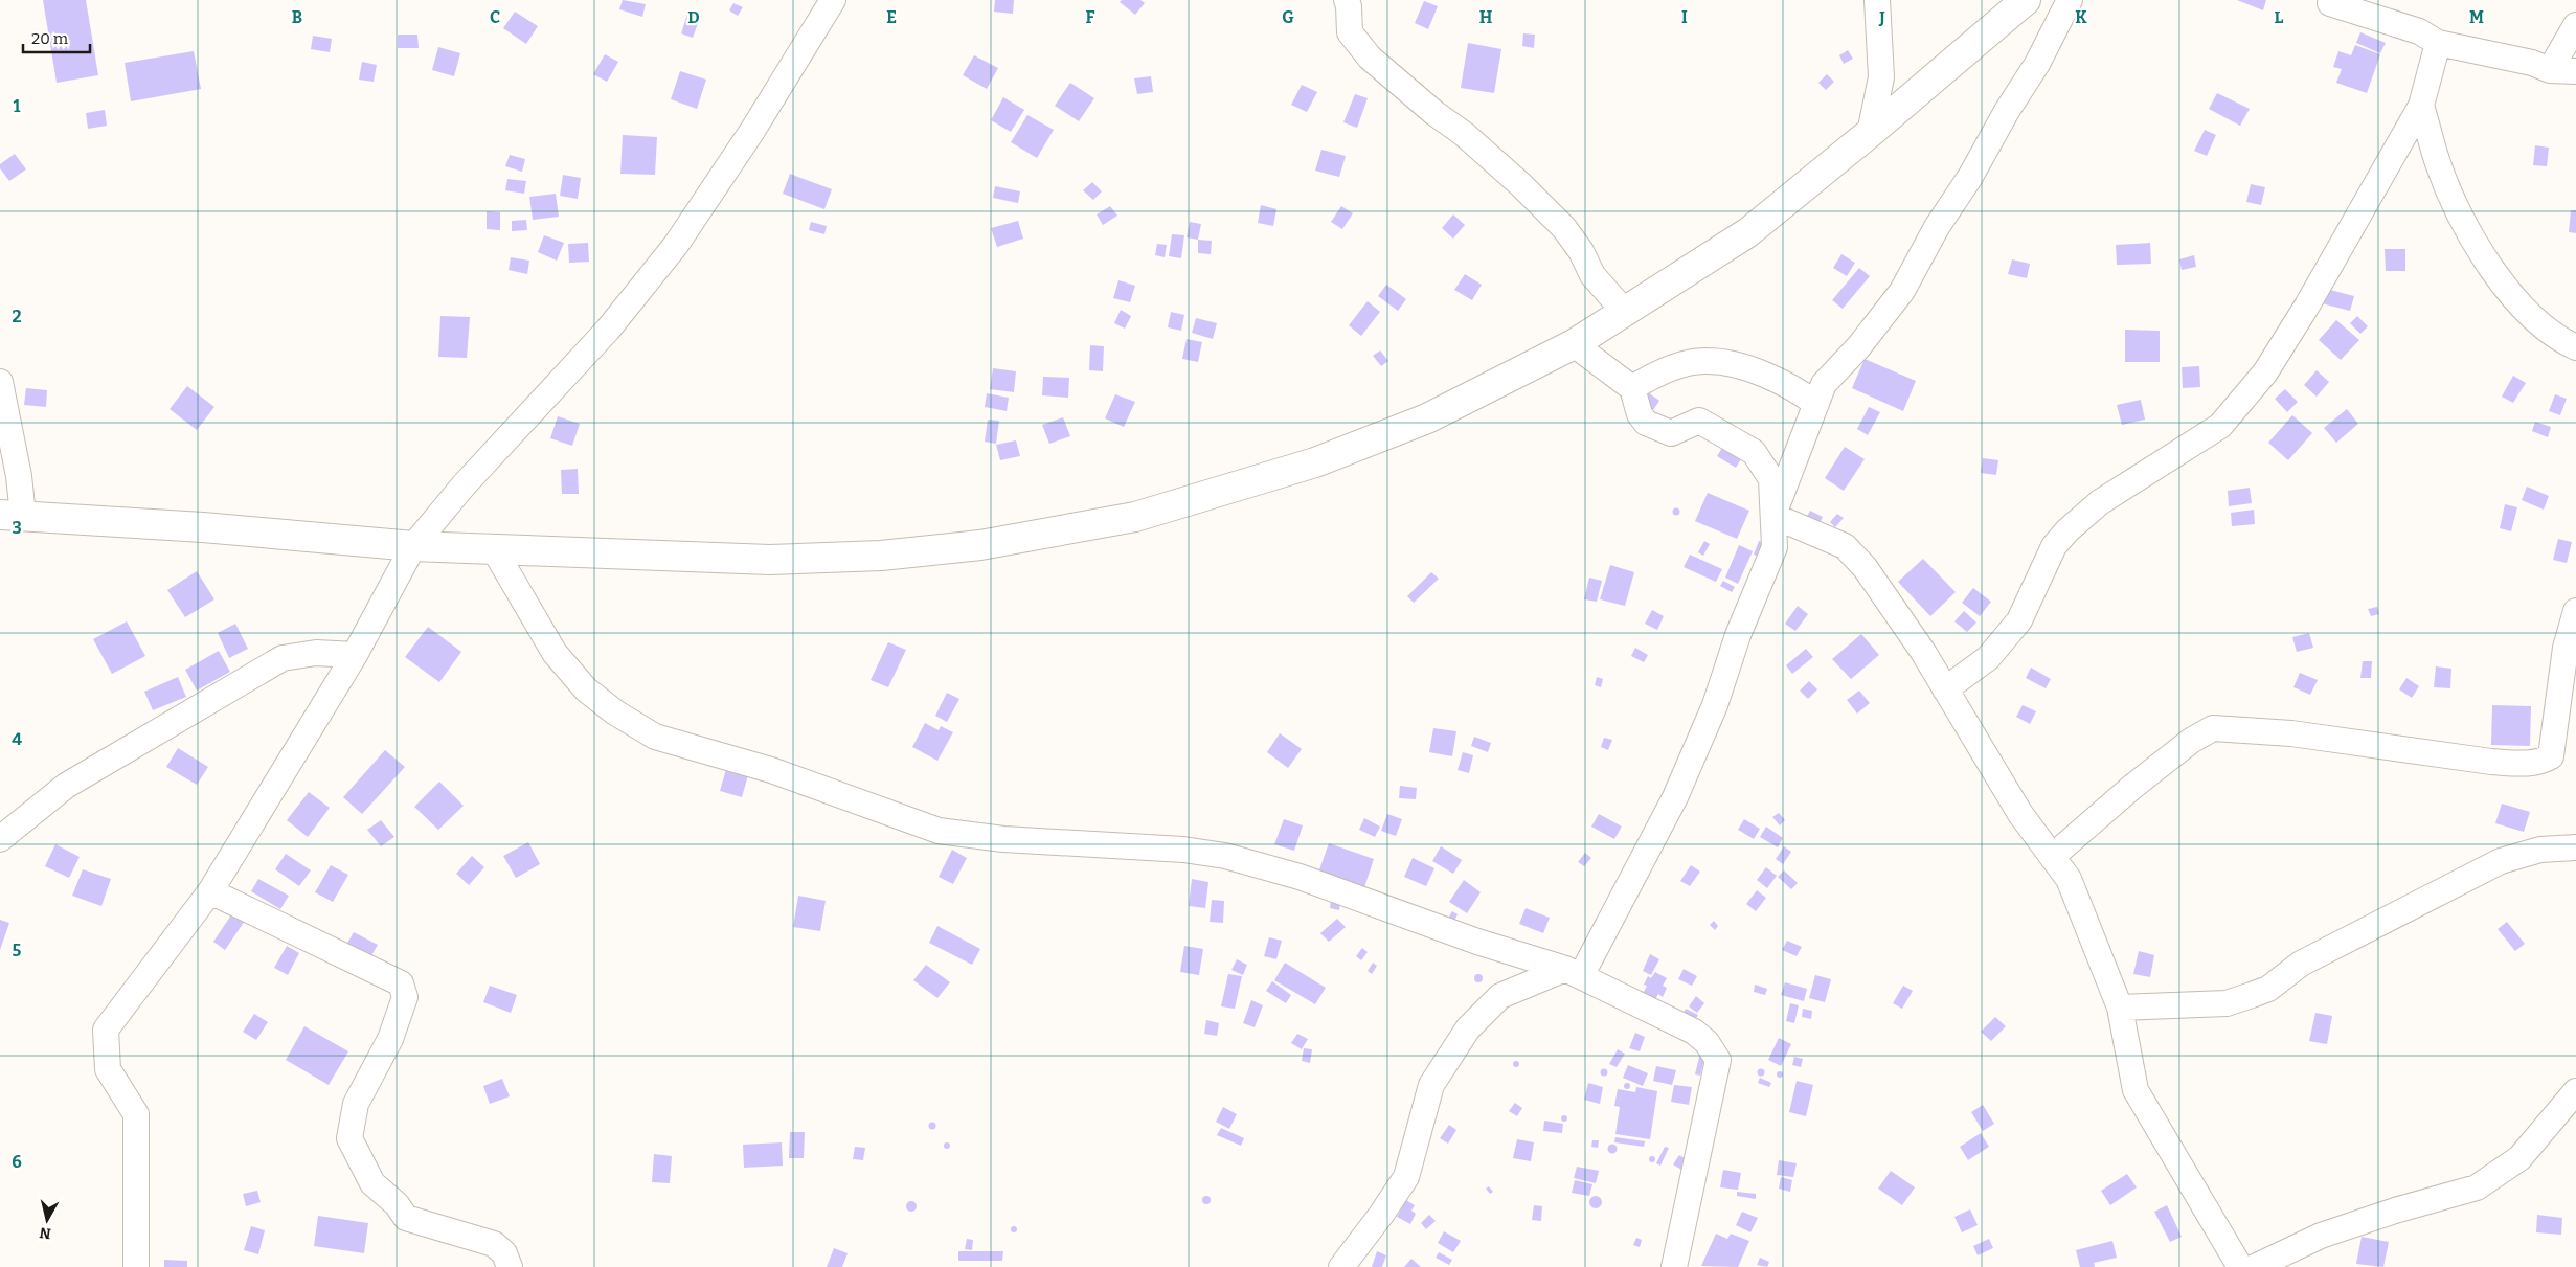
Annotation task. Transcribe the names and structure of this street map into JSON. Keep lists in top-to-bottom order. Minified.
{"scale_bar":"20 m","north":"bottom","grid":{"columns":["B","C","D","E","F","G","H","I","J","K","L","M"],"rows":["1","2","3","4","5","6"]}}
